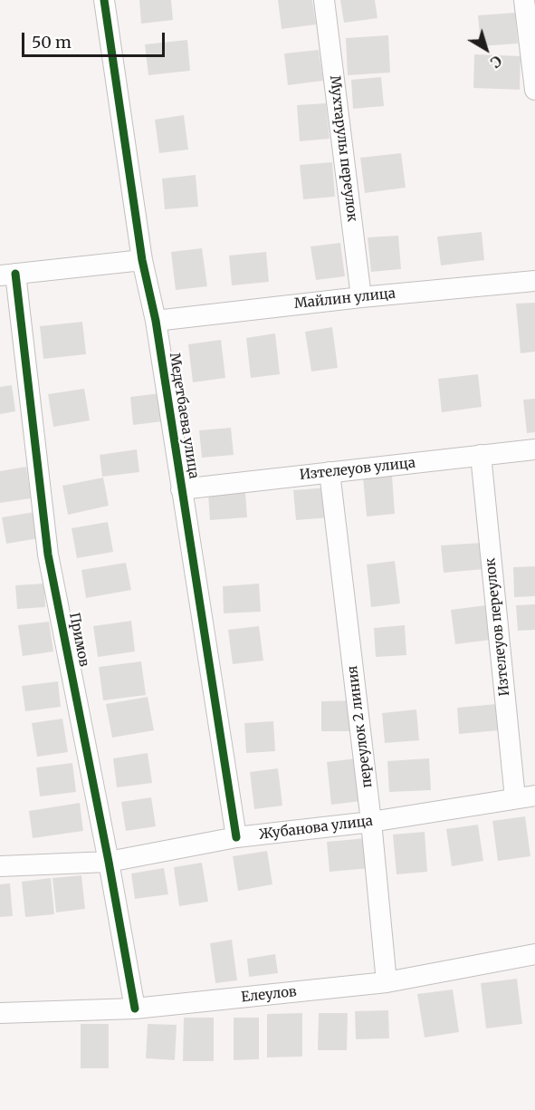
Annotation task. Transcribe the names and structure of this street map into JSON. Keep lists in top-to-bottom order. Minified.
{"streets":{"street":["Мухтарулы переулок","Майлин улица","Медетбаева улица","Изтелеуов улица","Изтелеуов переулок","Примов","переулок 2 линия","Жубанова улица","Елеулов"]},"crossings":[["Мухтарулы переулок","Майлин улица"],["Майлин улица","Медетбаева улица"],["Медетбаева улица","Изтелеуов улица"],["Медетбаева улица","Жубанова улица"],["Изтелеуов улица","Изтелеуов переулок"],["Изтелеуов улица","переулок 2 линия"],["Изтелеуов переулок","Жубанова улица"],["Примов","Жубанова улица"],["Примов","Елеулов"],["переулок 2 линия","Жубанова улица"],["переулок 2 линия","Елеулов"]],"scale_bar":"50 m","north":"bottom right"}
